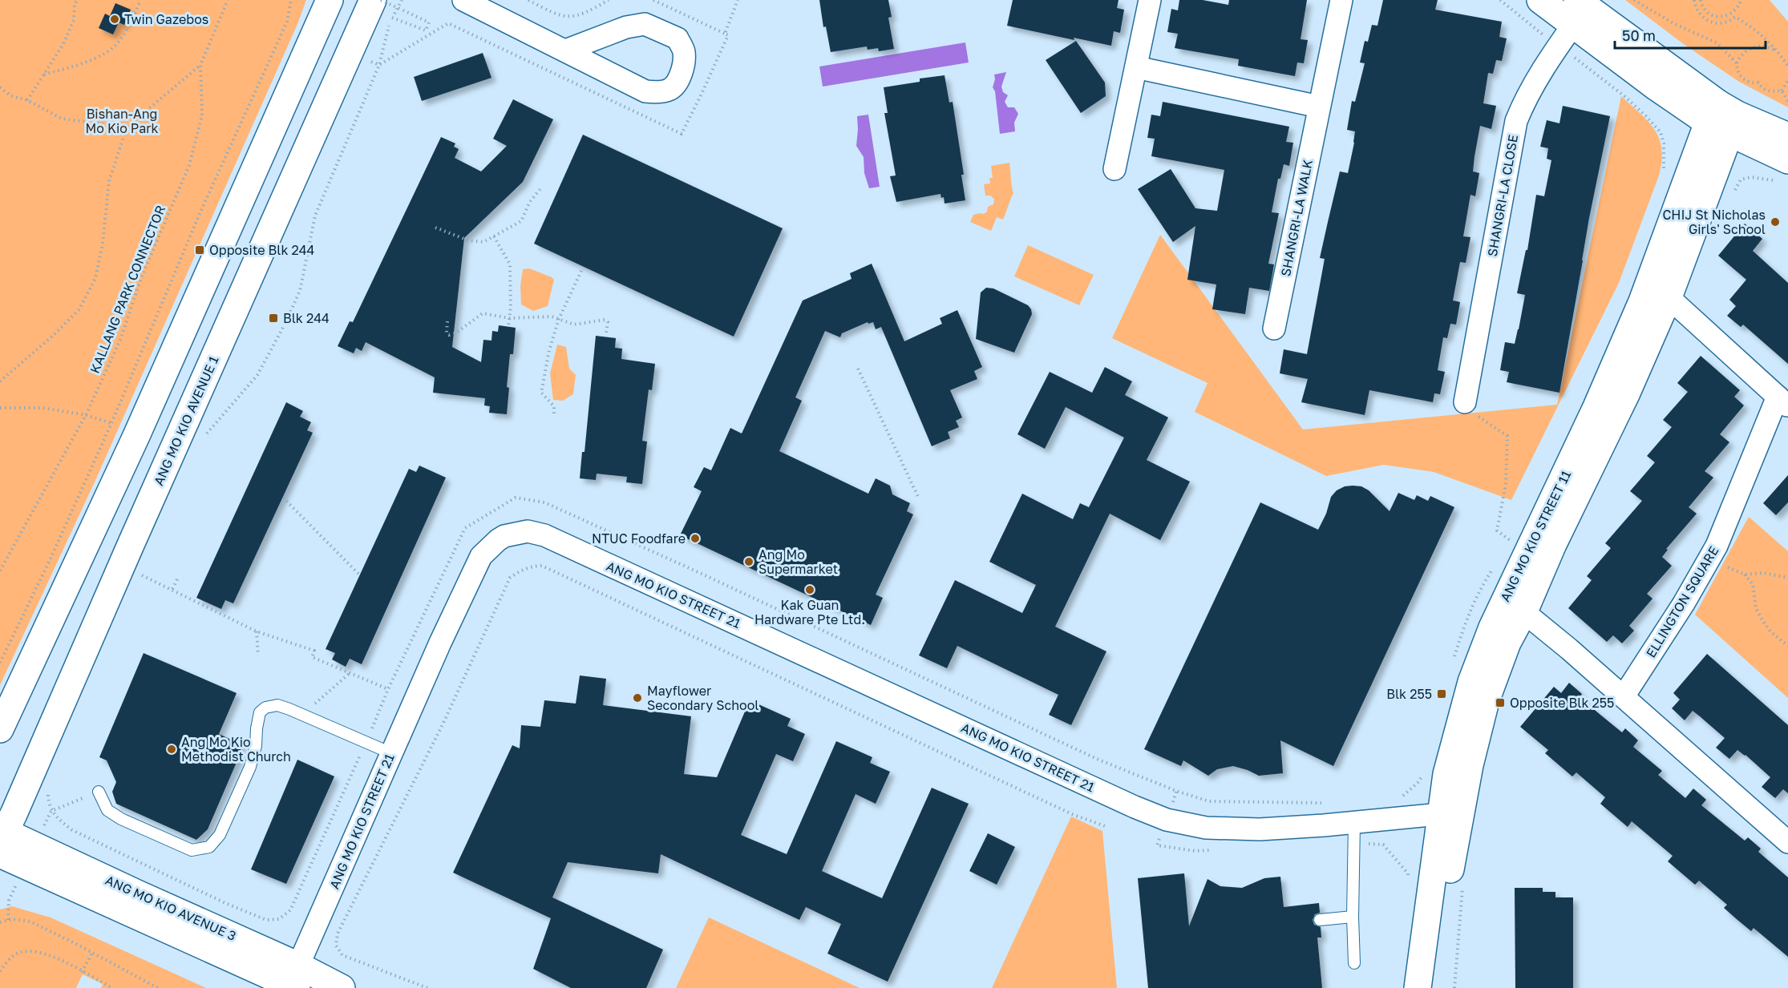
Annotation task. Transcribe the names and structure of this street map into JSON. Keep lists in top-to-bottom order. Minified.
{"streets":{"main road":["ANG MO KIO AVENUE 1","ANG MO KIO STREET 11","ANG MO KIO AVENUE 3"],"street":["SHANGRI-LA CLOSE","SHANGRI-LA WALK","ANG MO KIO STREET 21","ELLINGTON SQUARE"],"path":["KALLANG PARK CONNECTOR"]},"crossings":[["ANG MO KIO AVENUE 1","ANG MO KIO AVENUE 3"],["ANG MO KIO STREET 11","ANG MO KIO STREET 21"],["ANG MO KIO STREET 11","ELLINGTON SQUARE"],["ANG MO KIO STREET 21","ANG MO KIO AVENUE 3"]],"parks":["Bishan-Ang Mo Kio Park"],"places":{"other":["Twin Gazebos","CHIJ St Nicholas Girls' School","NTUC Foodfare","Ang Mo Supermarket","Kak Guan Hardware Pte Ltd.","Mayflower Secondary School","Ang Mo Kio Methodist Church"],"transit":["Opposite Blk 244","Blk 244","Blk 255","Opposite Blk 255"]},"scale_bar":"50 m"}
